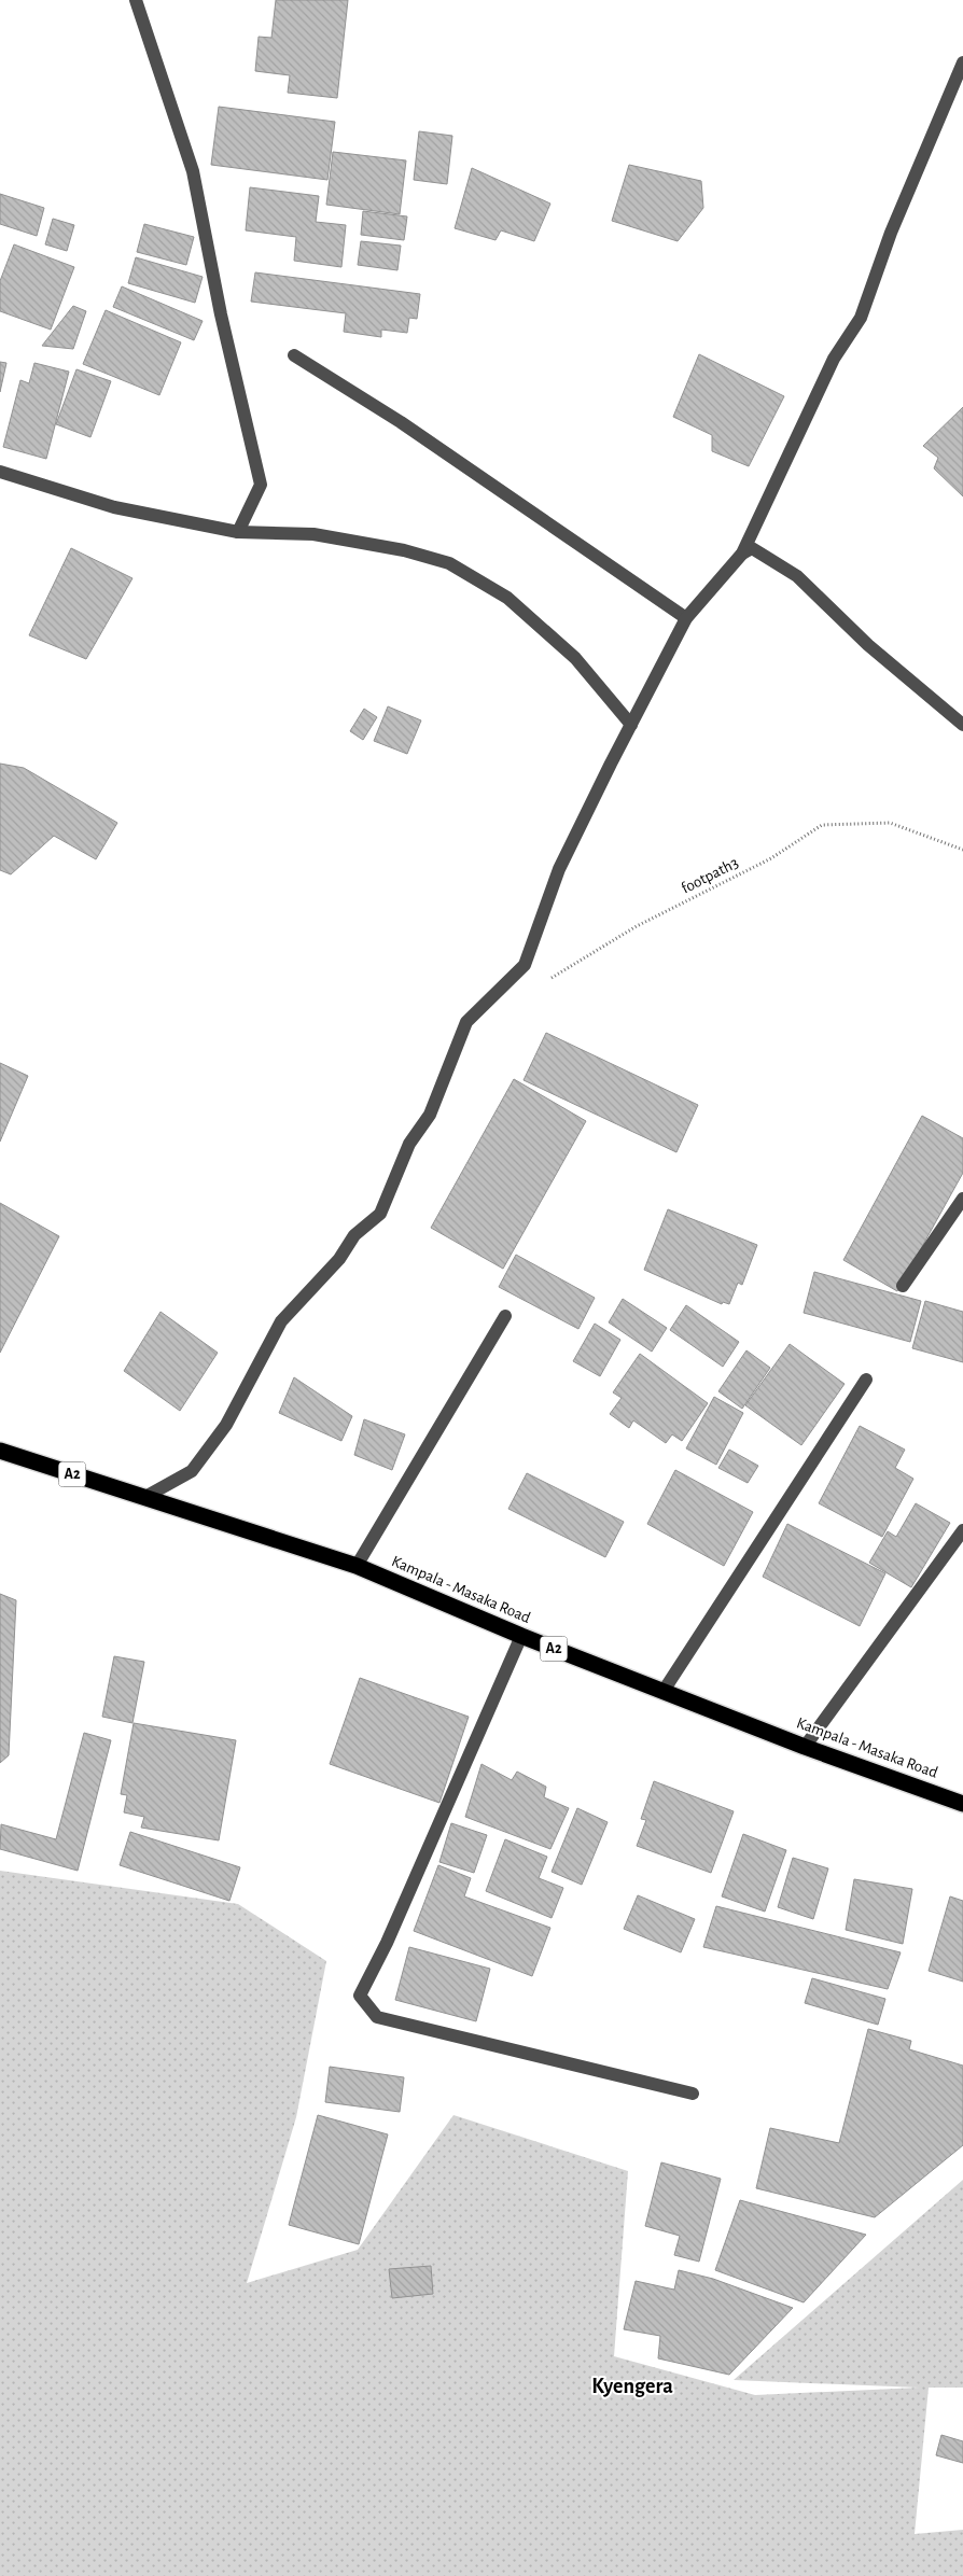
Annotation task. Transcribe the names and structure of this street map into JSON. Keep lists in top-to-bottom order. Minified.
{"streets":{"highway":["A2","Kampala - Masaka Road"],"path":["footpath3"]},"districts":["Kyengera"]}
